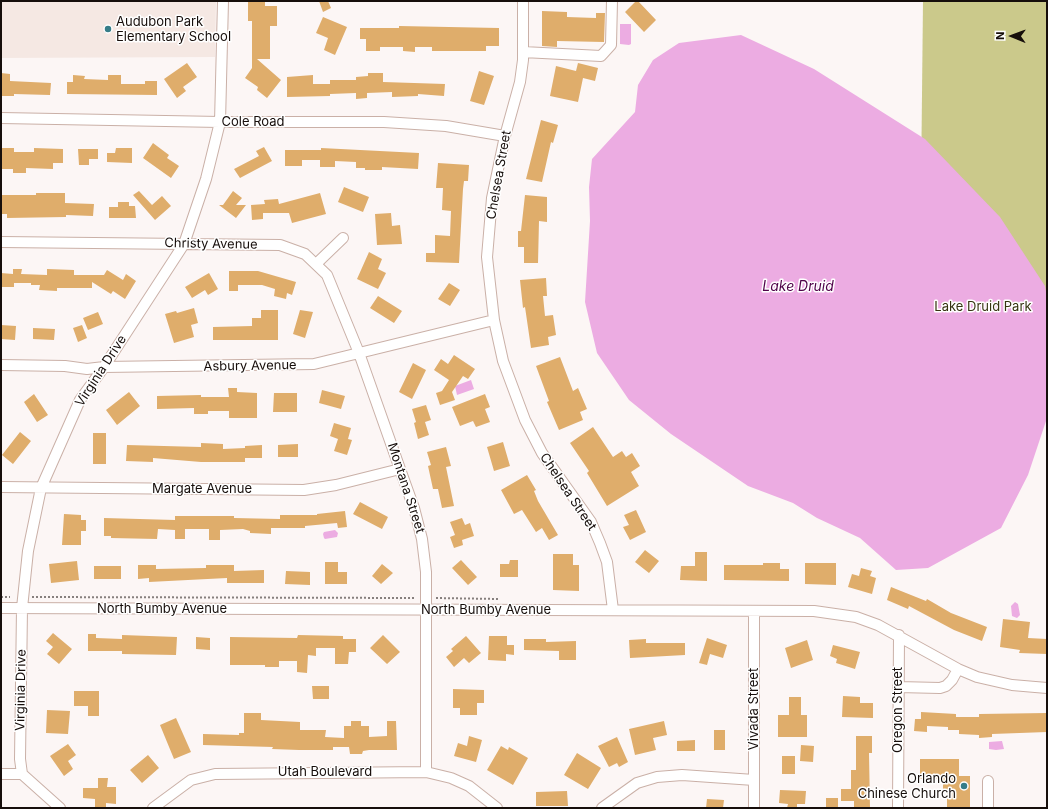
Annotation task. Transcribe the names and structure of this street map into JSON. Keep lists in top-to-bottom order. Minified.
{"streets":{"street":["Cole Road","Chelsea Street","Christy Avenue","Asbury Avenue","Virginia Drive","Montana Street","Margate Avenue","North Bumby Avenue","Vivada Street","Oregon Street","Utah Boulevard"]},"crossings":[["Cole Road","Chelsea Street"],["Cole Road","Virginia Drive"],["Chelsea Street","Asbury Avenue"],["Chelsea Street","North Bumby Avenue"],["Christy Avenue","Asbury Avenue"],["Christy Avenue","Virginia Drive"],["Christy Avenue","Montana Street"],["Asbury Avenue","Virginia Drive"],["Asbury Avenue","Montana Street"],["Virginia Drive","Margate Avenue"],["Virginia Drive","North Bumby Avenue"],["Montana Street","Margate Avenue"],["Montana Street","North Bumby Avenue"],["Montana Street","Utah Boulevard"],["North Bumby Avenue","Vivada Street"],["North Bumby Avenue","Oregon Street"]],"water":["Lake Druid"],"parks":["Lake Druid Park"],"places":["Audubon Park Elementary School","Orlando Chinese Church"],"north":"left"}
